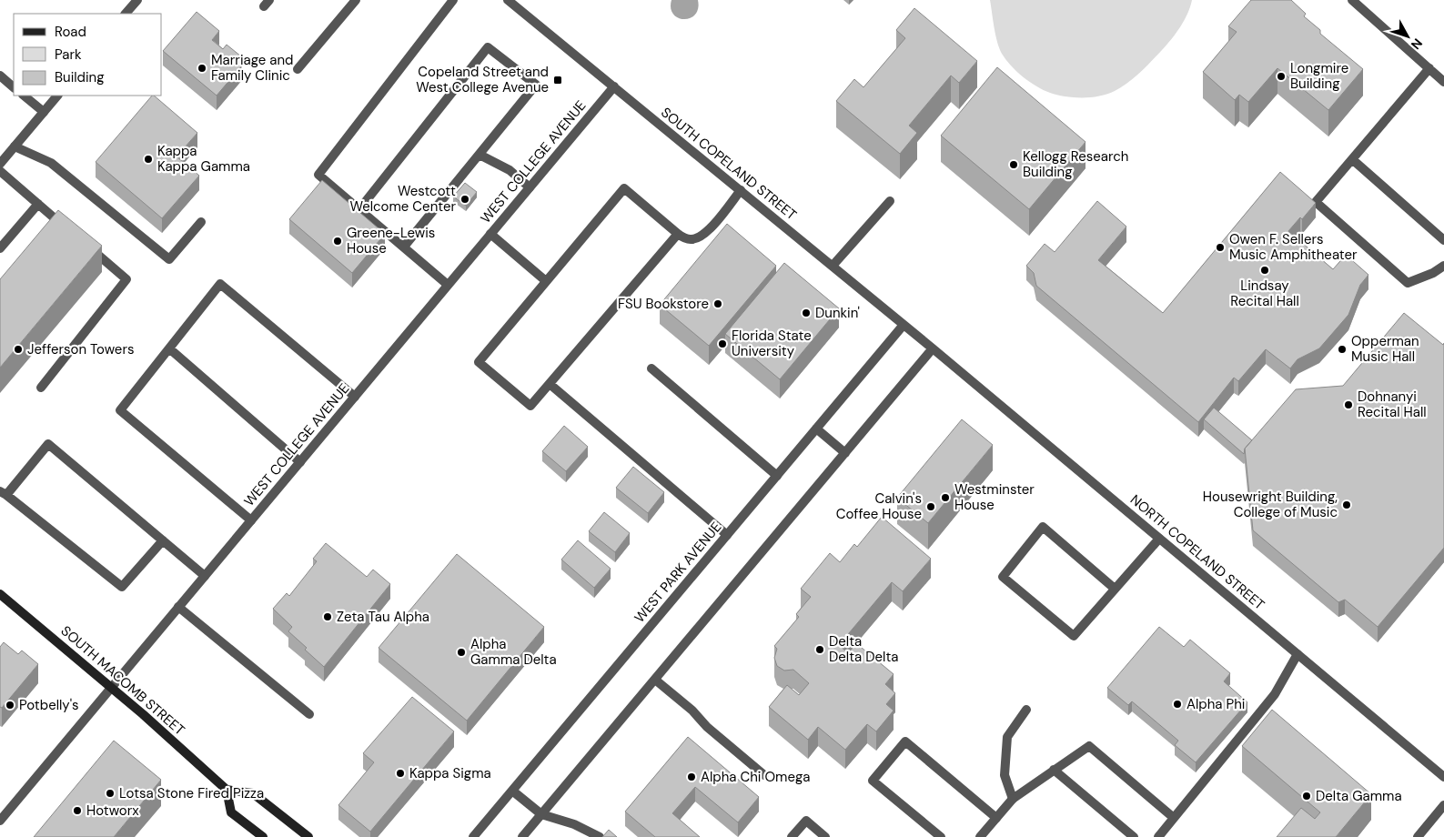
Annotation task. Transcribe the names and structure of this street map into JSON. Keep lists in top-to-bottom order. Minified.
{"streets":{"main road":["SOUTH MACOMB STREET"],"street":["WEST COLLEGE AVENUE","SOUTH COPELAND STREET","NORTH COPELAND STREET","WEST PARK AVENUE"]},"crossings":[["WEST COLLEGE AVENUE","SOUTH COPELAND STREET"],["WEST COLLEGE AVENUE","SOUTH MACOMB STREET"],["SOUTH COPELAND STREET","NORTH COPELAND STREET"],["SOUTH COPELAND STREET","WEST PARK AVENUE"]],"places":{"other":["Marriage and Family Clinic","Longmire Building","Kappa Kappa Gamma","Kellogg Research Building","Westcott Welcome Center","Greene-Lewis House","Owen F. Sellers Music Amphitheater","Lindsay Recital Hall","FSU Bookstore","Dunkin'","Florida State University","Jefferson Towers","Opperman Music Hall","Dohnanyi Recital Hall","Westminster House","Housewright Building, College of Music","Calvin's Coffee House","Zeta Tau Alpha","Delta Delta Delta","Alpha Gamma Delta","Alpha Phi","Potbelly's","Kappa Sigma","Alpha Chi Omega","Lotsa Stone Fired Pizza","Delta Gamma","Hotworx"],"transit":["Copeland Street and West College Avenue"]},"legend":["Road","Park","Building"],"north":"bottom right"}
